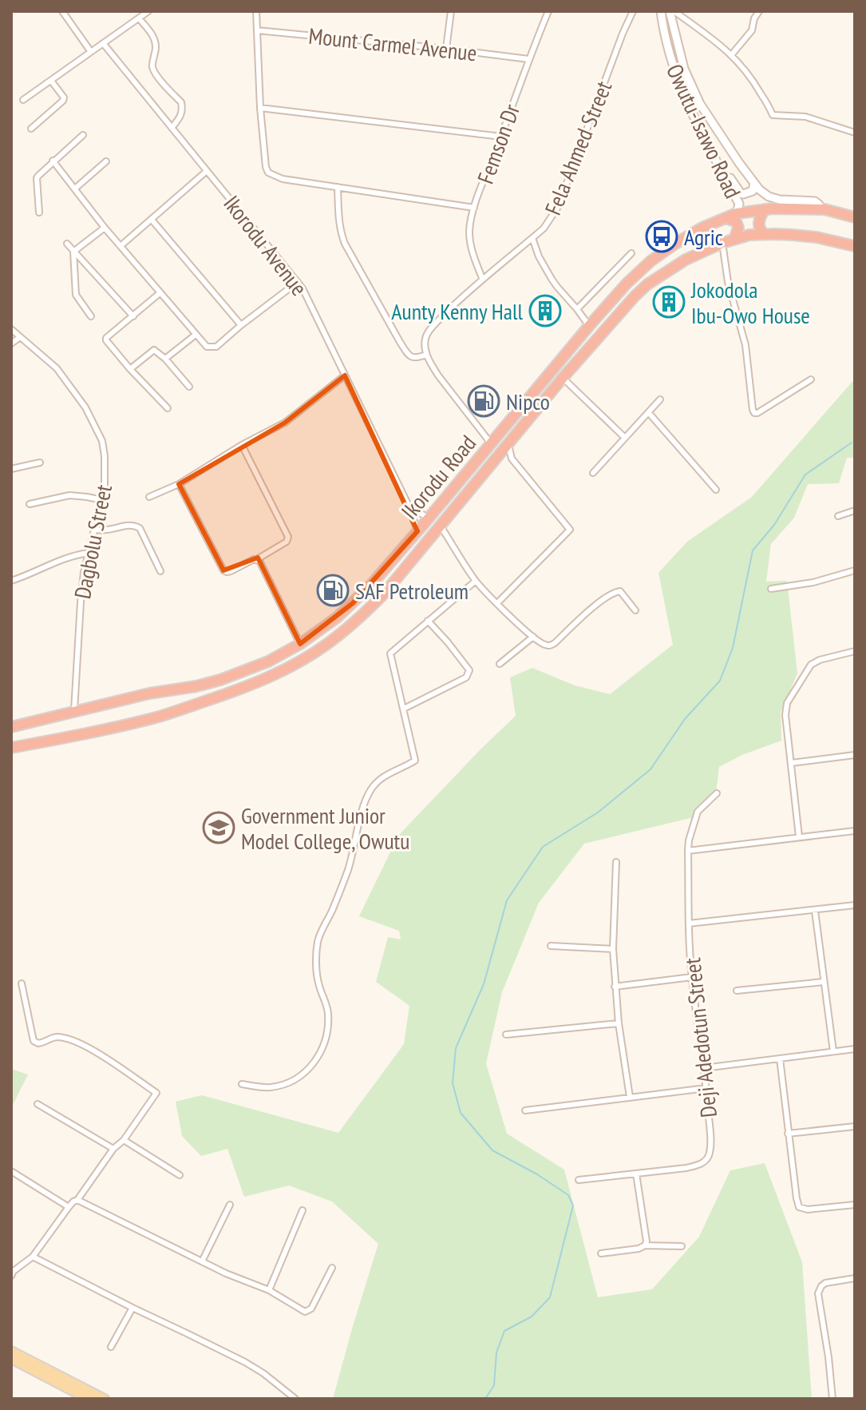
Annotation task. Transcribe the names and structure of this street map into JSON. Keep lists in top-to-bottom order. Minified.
{"streets":{"highway":["Ikorodu Road"],"street":["Mount Carmel Avenue","Owutu-Isawo Road","Femson Dr","Fela Ahmed Street","Ikorodu Avenue","Dagbolu Street","Deji Adedotun Street"]},"crossings":[["Mount Carmel Avenue","Femson Dr"],["Owutu-Isawo Road","Ikorodu Road"],["Femson Dr","Fela Ahmed Street"],["Ikorodu Avenue","Ikorodu Road"],["Ikorodu Road","Dagbolu Street"]],"places":{"bus stop":["Agric"],"building":["Jokodola Ibu-Owo House","Aunty Kenny Hall"],"fuel station":["Nipco","SAF Petroleum"],"school or university":["Government Junior Model College, Owutu"]}}
